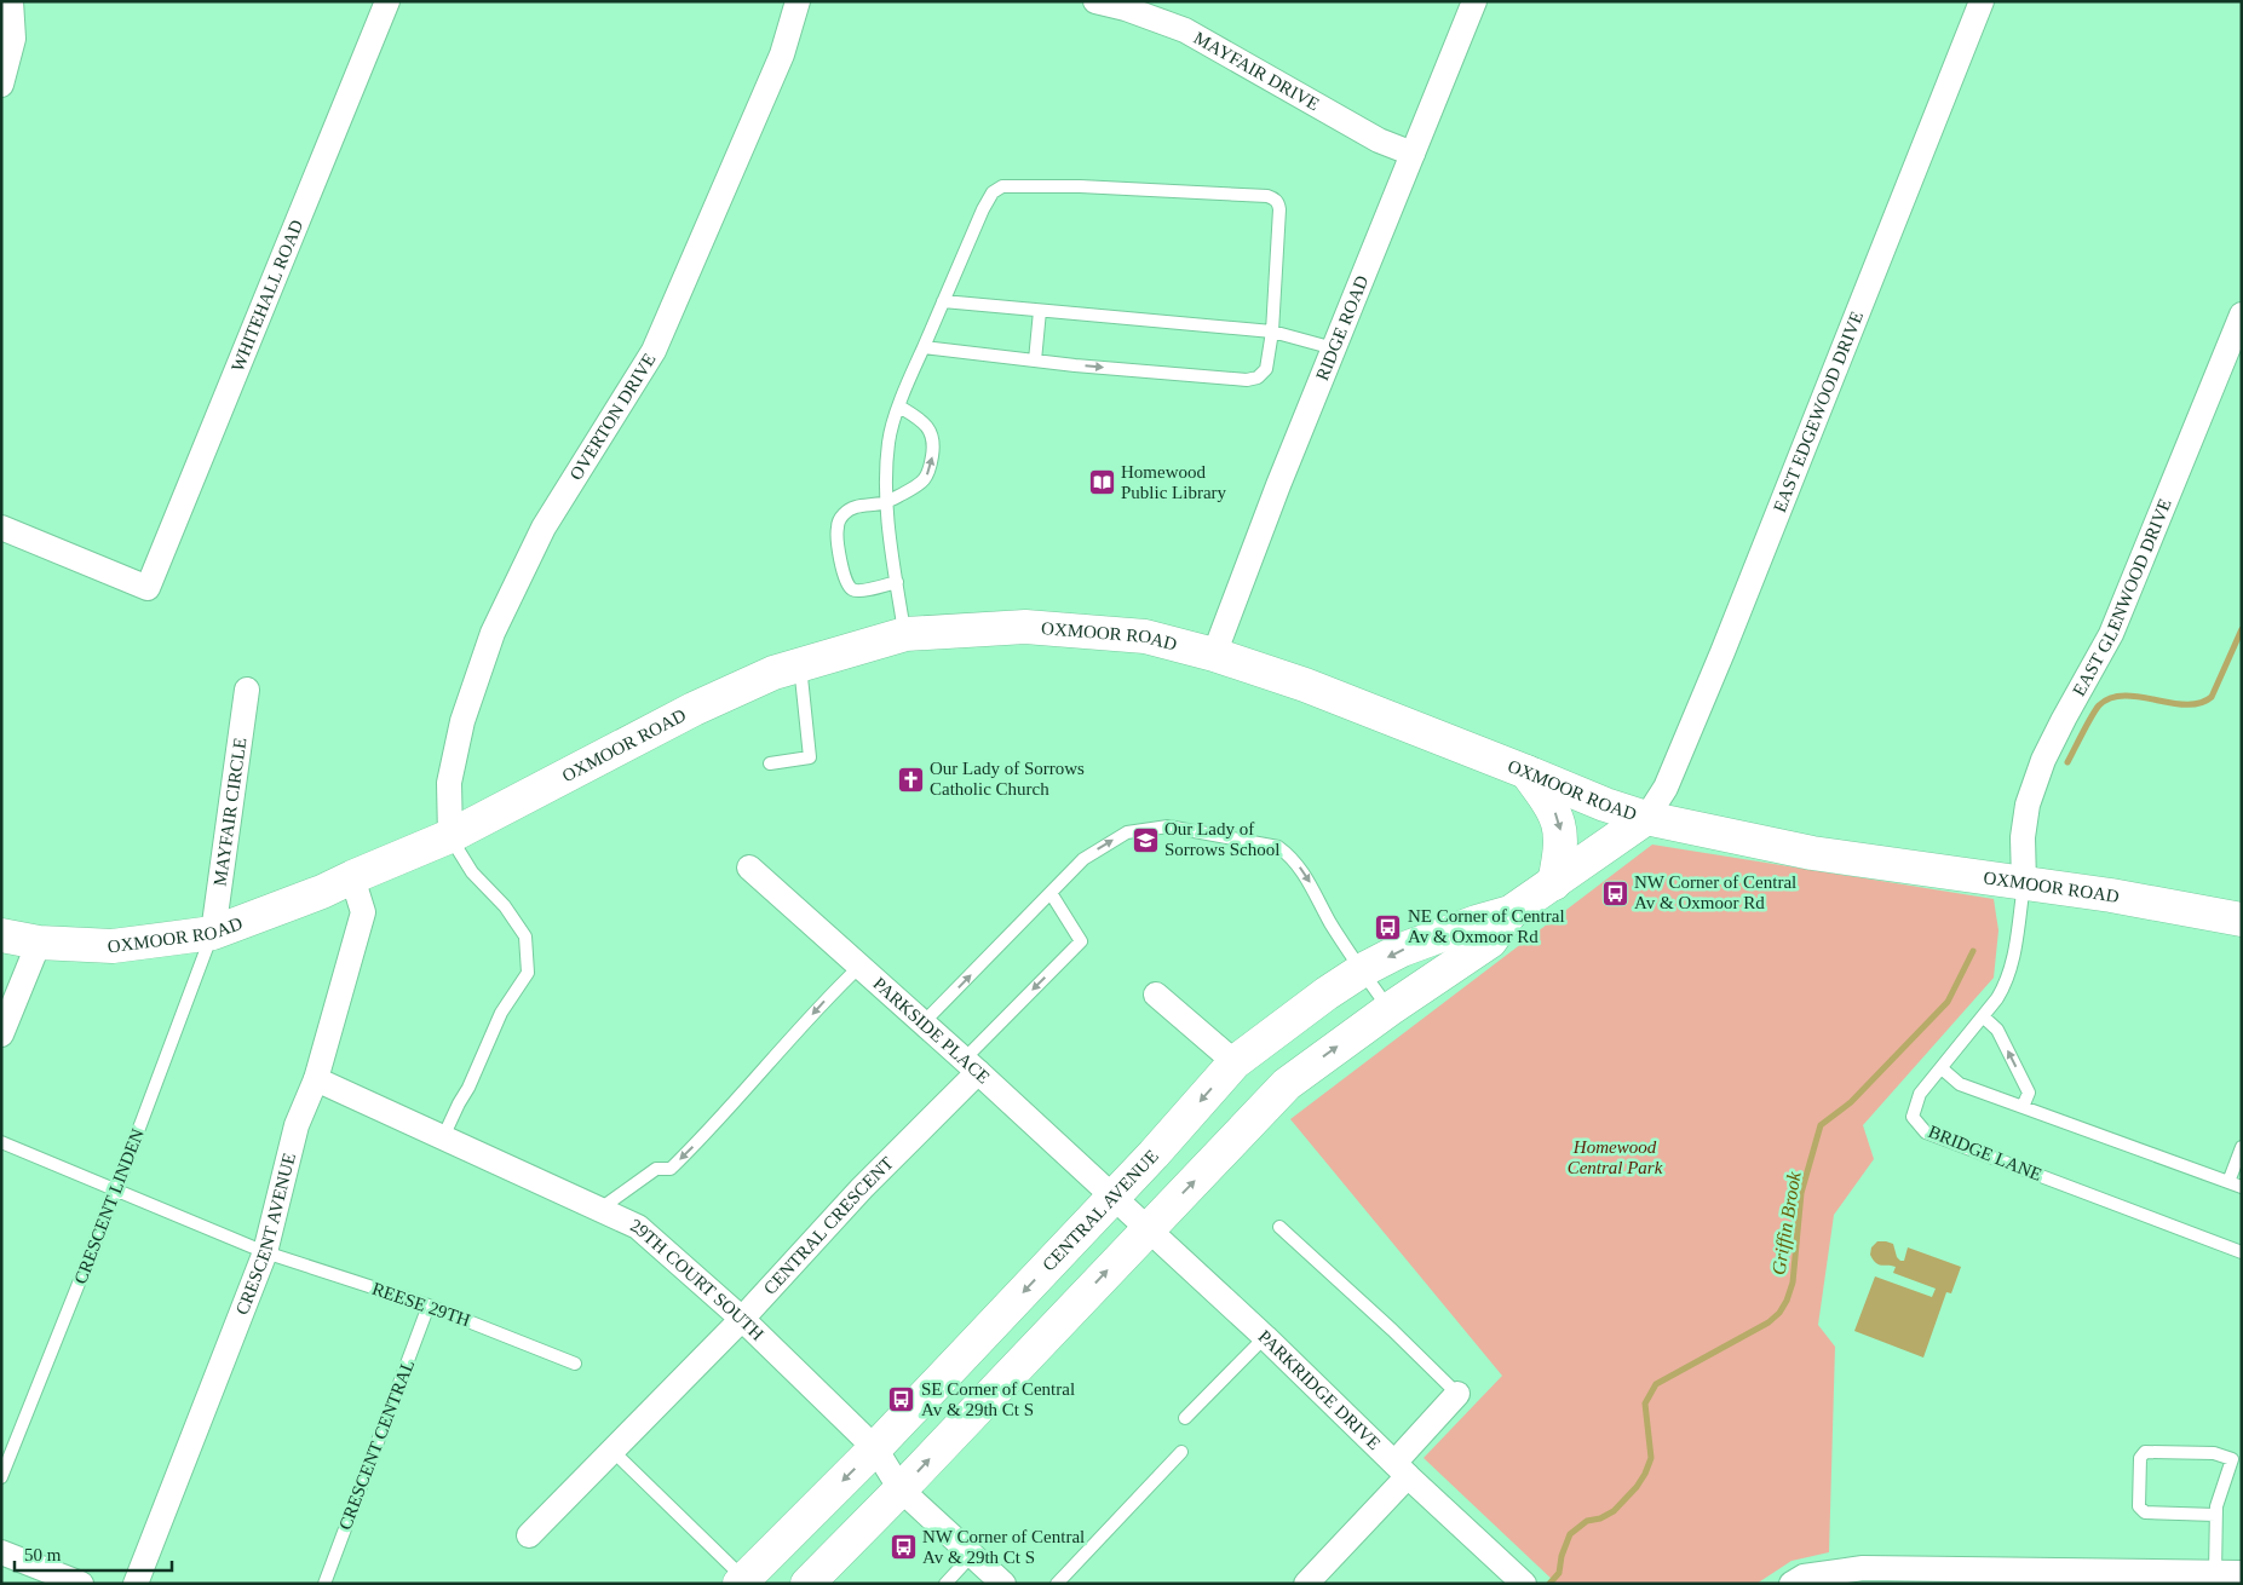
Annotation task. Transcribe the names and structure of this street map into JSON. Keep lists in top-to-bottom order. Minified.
{"streets":{"main road":["OXMOOR ROAD","CENTRAL AVENUE"],"street":["MAYFAIR DRIVE","WHITEHALL ROAD","RIDGE ROAD","EAST EDGEWOOD DRIVE","OVERTON DRIVE","EAST GLENWOOD DRIVE","MAYFAIR CIRCLE","PARKSIDE PLACE","CENTRAL CRESCENT","CRESCENT AVENUE","29TH COURT SOUTH","PARKRIDGE DRIVE"],"lane":["BRIDGE LANE","CRESCENT LINDEN","REESE 29TH","CRESCENT CENTRAL"]},"crossings":[["MAYFAIR DRIVE","RIDGE ROAD"],["RIDGE ROAD","OXMOOR ROAD"],["EAST EDGEWOOD DRIVE","OXMOOR ROAD"],["EAST EDGEWOOD DRIVE","CENTRAL AVENUE"],["OVERTON DRIVE","OXMOOR ROAD"],["EAST GLENWOOD DRIVE","OXMOOR ROAD"],["EAST GLENWOOD DRIVE","BRIDGE LANE"],["OXMOOR ROAD","MAYFAIR CIRCLE"],["OXMOOR ROAD","BRIDGE LANE"],["OXMOOR ROAD","CRESCENT LINDEN"],["OXMOOR ROAD","CENTRAL AVENUE"],["OXMOOR ROAD","CRESCENT AVENUE"],["MAYFAIR CIRCLE","CRESCENT LINDEN"],["PARKSIDE PLACE","CENTRAL AVENUE"],["PARKSIDE PLACE","CENTRAL CRESCENT"],["PARKSIDE PLACE","PARKRIDGE DRIVE"],["CRESCENT LINDEN","REESE 29TH"],["CENTRAL AVENUE","29TH COURT SOUTH"],["CENTRAL AVENUE","PARKRIDGE DRIVE"],["CENTRAL CRESCENT","29TH COURT SOUTH"],["CRESCENT AVENUE","29TH COURT SOUTH"],["CRESCENT AVENUE","REESE 29TH"],["REESE 29TH","CRESCENT CENTRAL"]],"water":["Griffin Brook"],"parks":["Homewood Central Park"],"places":{"library":["Homewood Public Library"],"church":["Our Lady of Sorrows Catholic Church"],"school or university":["Our Lady of Sorrows School"],"bus stop":["NW Corner of Central Av & Oxmoor Rd","NE Corner of Central Av & Oxmoor Rd","SE Corner of Central Av & 29th Ct S","NW Corner of Central Av & 29th Ct S"]},"scale_bar":"50 m"}
